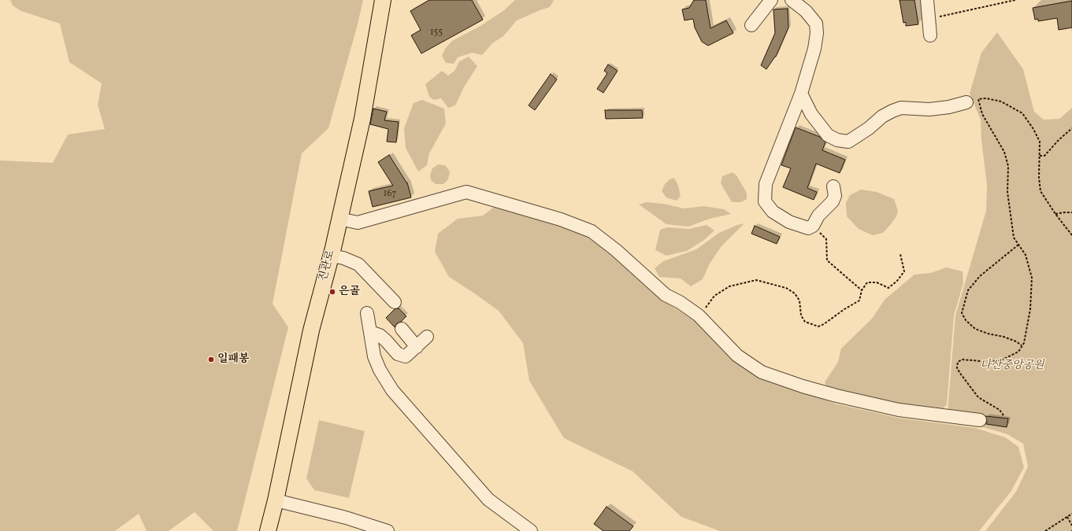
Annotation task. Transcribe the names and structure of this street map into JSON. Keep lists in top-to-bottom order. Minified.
{"streets":{"main road":["진관로"]},"parks":["다산중앙공원"],"places":["은골","일패봉"],"house_numbers":["155","167"]}
